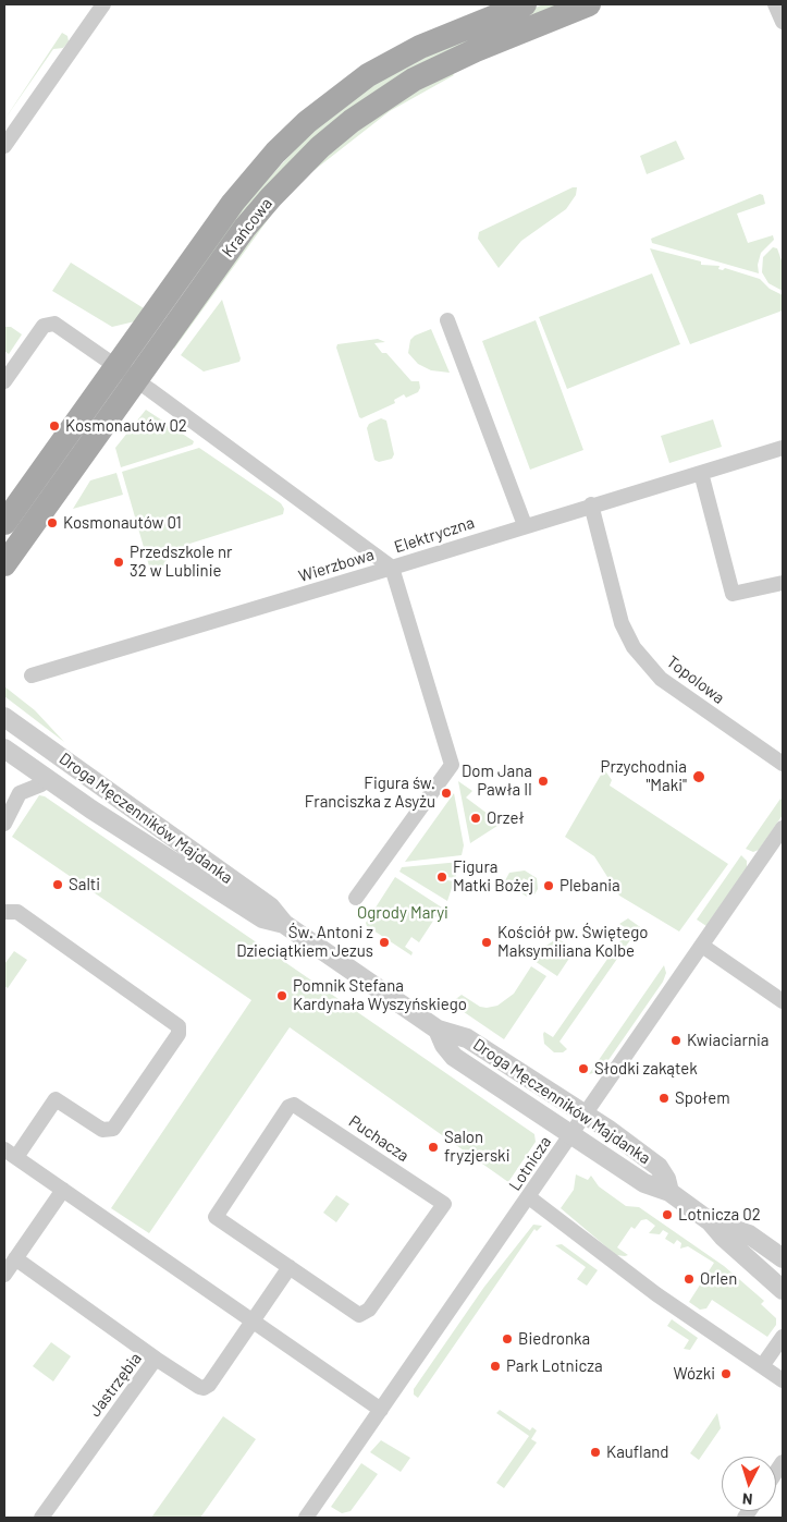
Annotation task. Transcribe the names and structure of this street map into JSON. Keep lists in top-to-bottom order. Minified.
{"streets":{"main road":["Krańcowa"],"street":["Elektryczna","Wierzbowa","Topolowa","Droga Męczenników Majdanka","Puchacza","Lotnicza","Jastrzębia"]},"crossings":[["Krańcowa","Elektryczna"],["Elektryczna","Wierzbowa"],["Elektryczna","Topolowa"],["Droga Męczenników Majdanka","Lotnicza"]],"parks":["Ogrody Maryi"],"places":["Kosmonautów 02","Kosmonautów 01","Przedszkole nr 32 w Lublinie","Przychodnia \"Maki\"","Dom Jana Pawła II","Figura św. Franciszka z Asyżu","Orzeł","Figura Matki Bożej","Salti","Plebania","Św. Antoni z Dzieciątkiem Jezus","Kościół pw. Świętego Maksymiliana Kolbe","Pomnik Stefana Kardynała Wyszyńskiego","Kwiaciarnia","Słodki zakątek","Społem","Salon fryzjerski","Lotnicza 02","Orlen","Biedronka","Park Lotnicza","Wózki","Kaufland"],"north":"bottom"}
